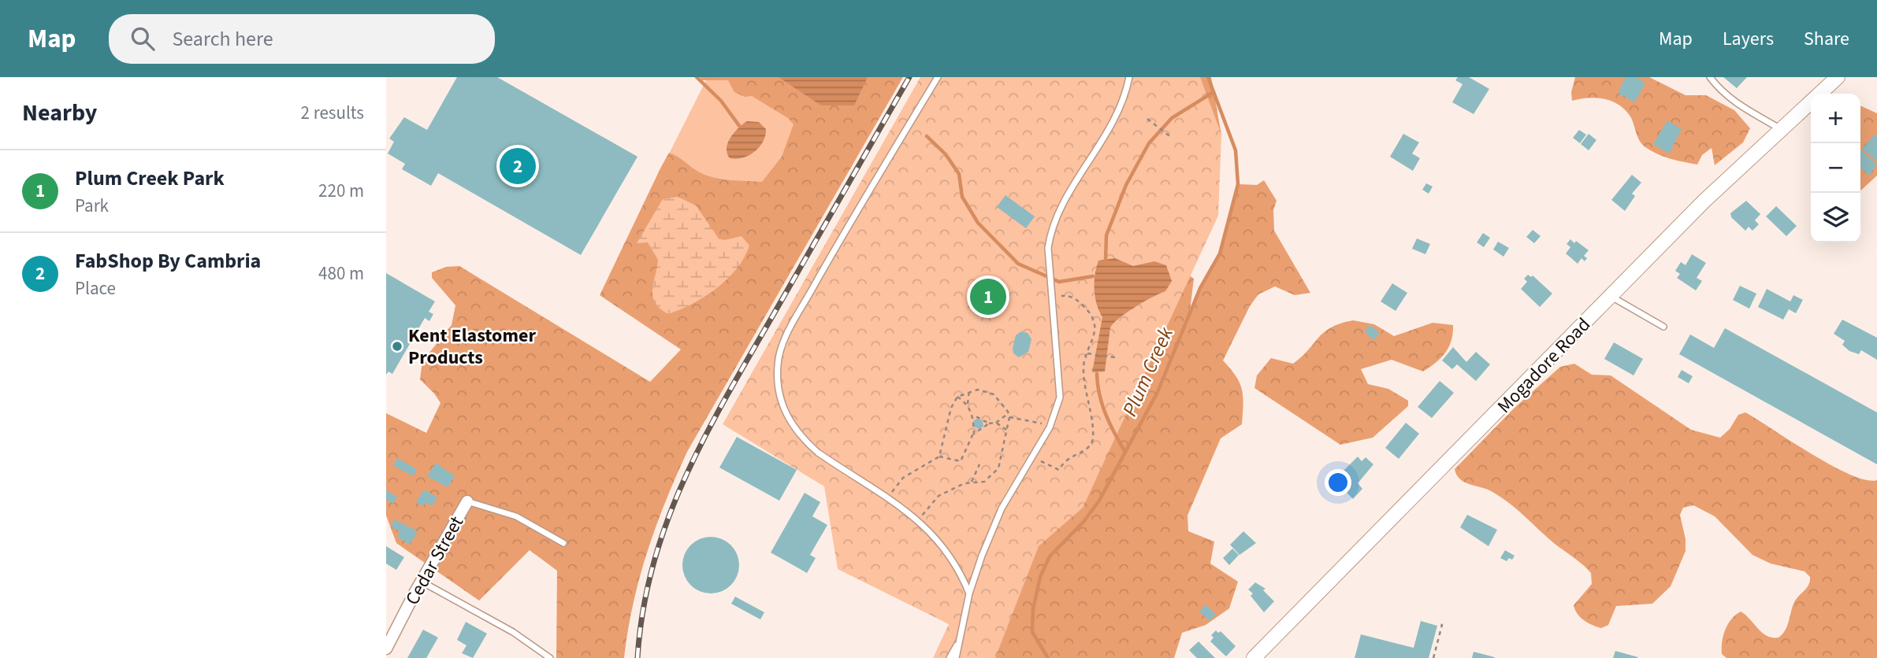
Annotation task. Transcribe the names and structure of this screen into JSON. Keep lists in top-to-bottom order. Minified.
{"streets":{"street":["Mogadore Road","Cedar Street"]},"water":["Plum Creek"],"places":["Kent Elastomer Products"],"page":{"header":"Map","search":"Search here","nav":["Map","Layers","Share"],"heading":["Nearby","2 results"],"map_buttons":["+","−"],"pins":["2","1"],"list":[{"mark":"1","name":"Plum Creek Park","note":"Park","value":"220 m"},{"mark":"2","name":"FabShop By Cambria","note":"Place","value":"480 m"}]}}
